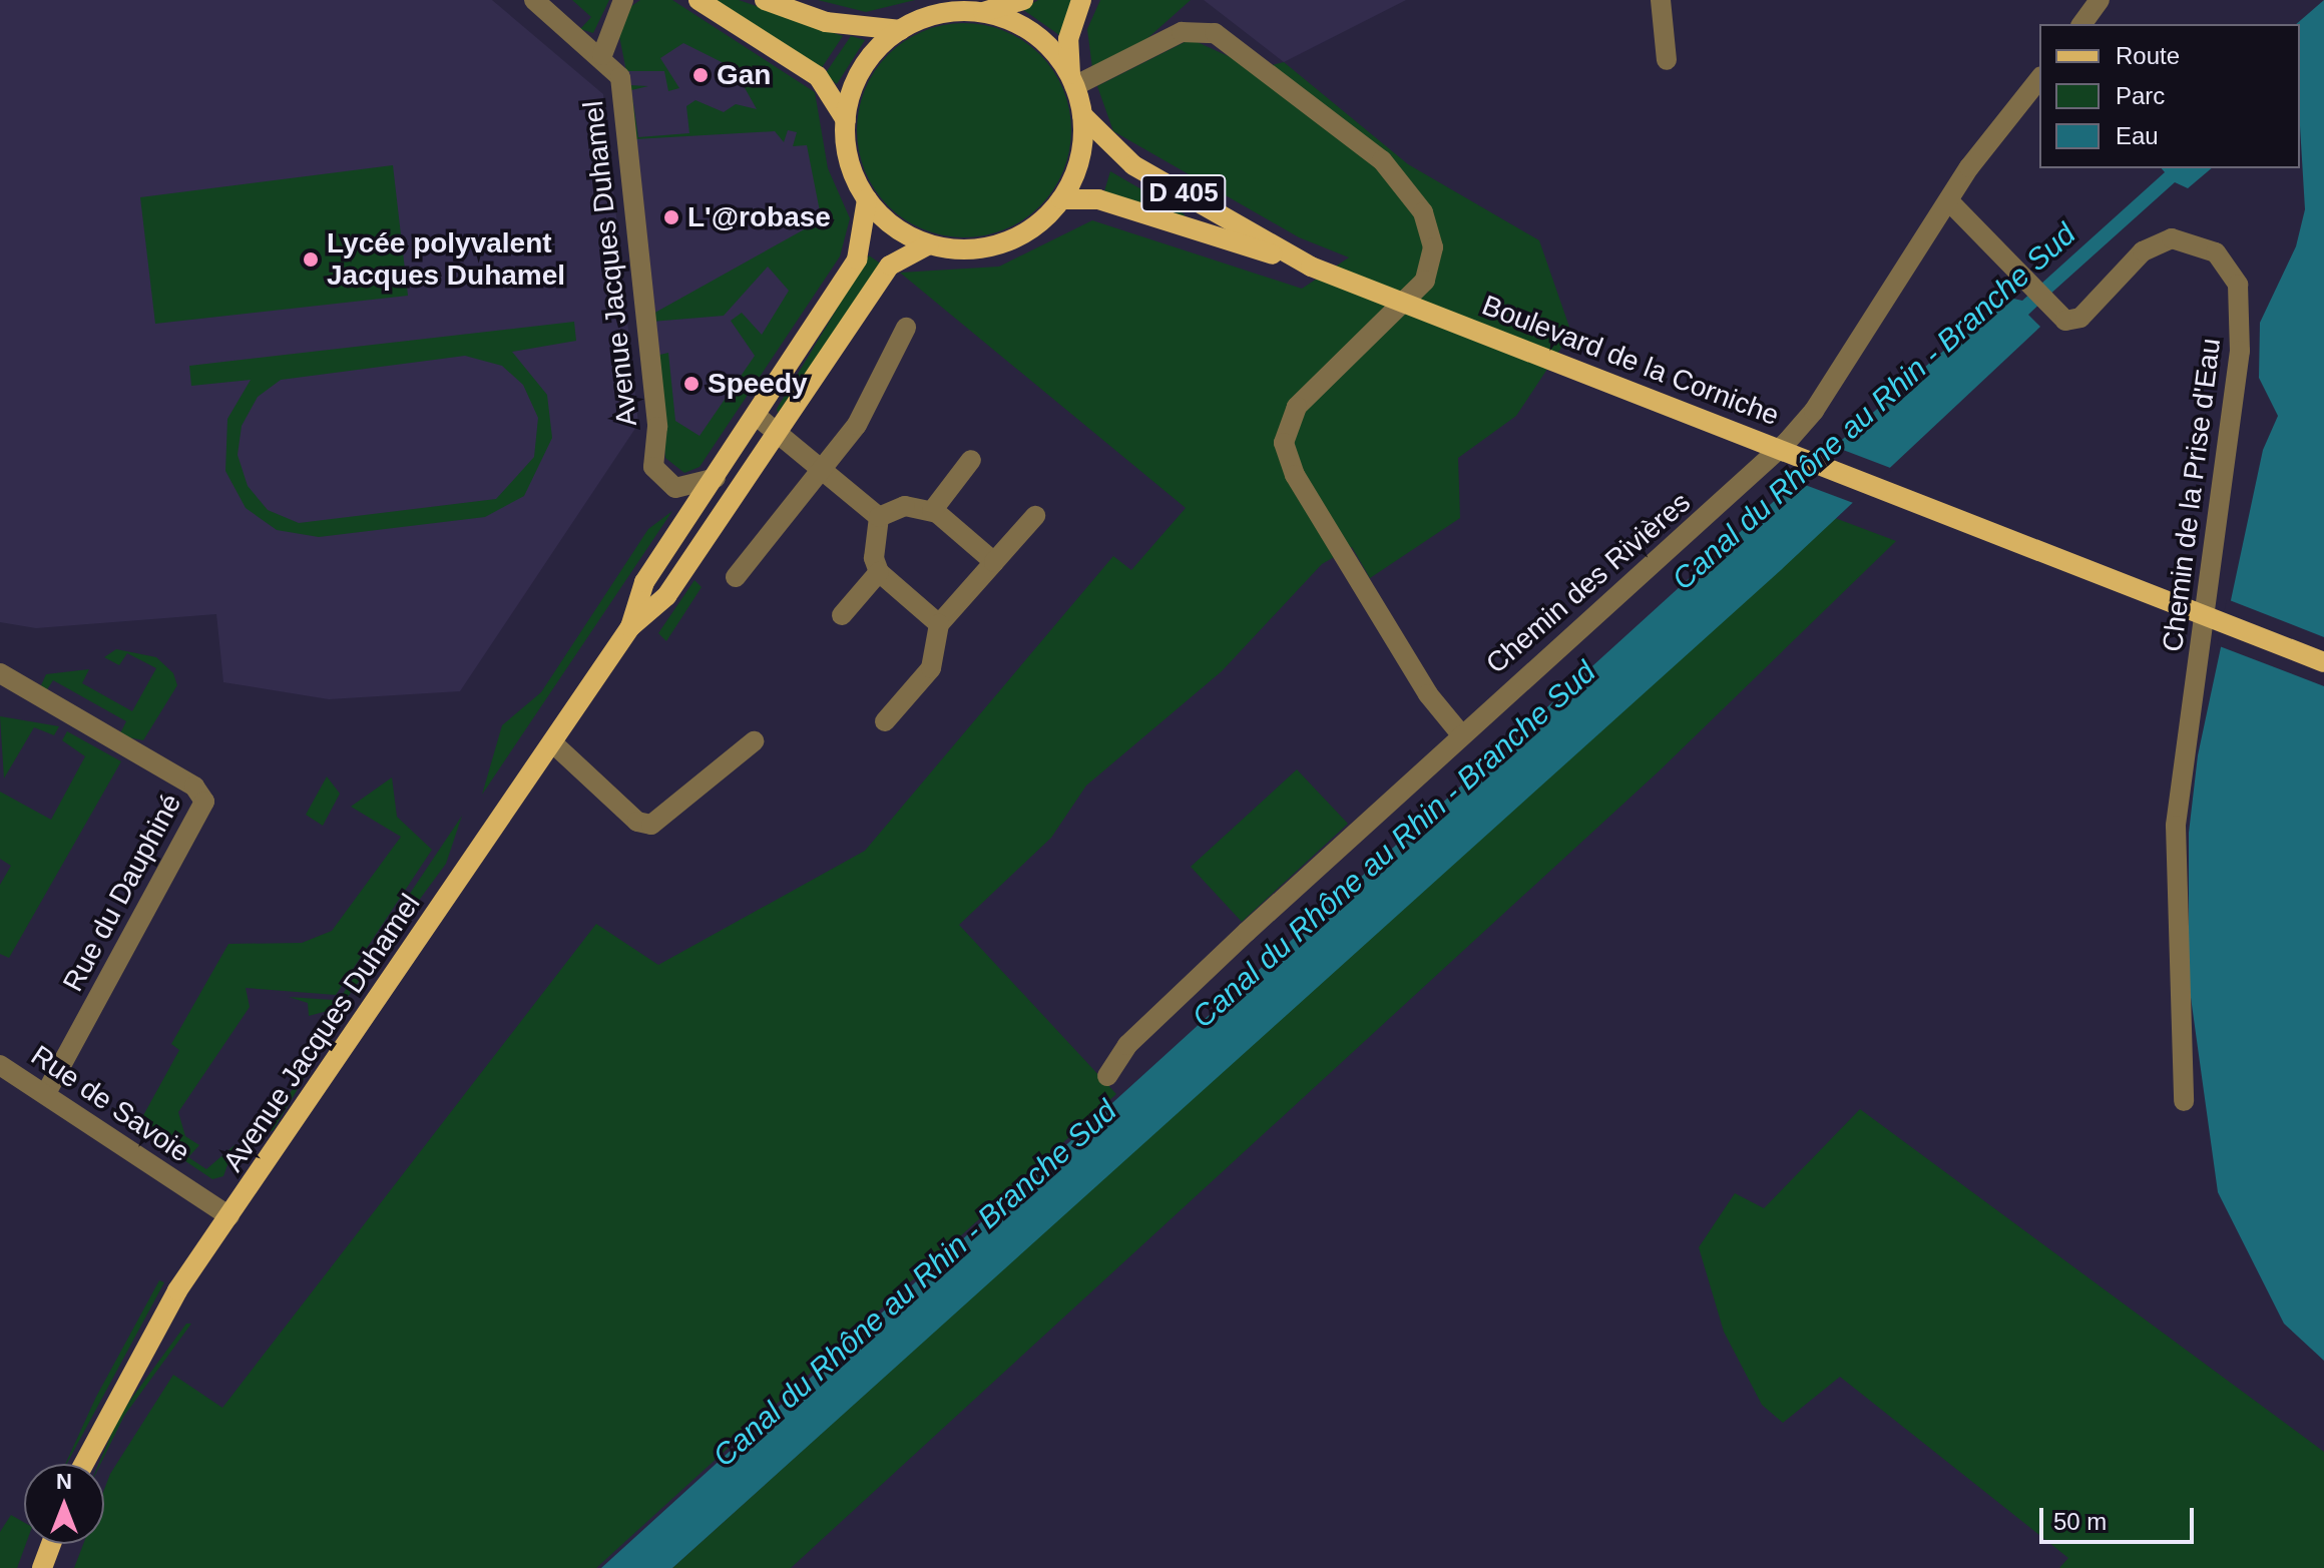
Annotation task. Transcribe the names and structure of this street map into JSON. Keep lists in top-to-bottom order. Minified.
{"streets":{"main road":["D 405","Avenue Jacques Duhamel","Boulevard de la Corniche"],"street":["Chemin de la Prise d'Eau","Chemin des Rivières","Rue du Dauphiné","Rue de Savoie"]},"crossings":[["Avenue Jacques Duhamel","Boulevard de la Corniche"],["Avenue Jacques Duhamel","Rue de Savoie"],["Chemin de la Prise d'Eau","Chemin des Rivières"],["Rue du Dauphiné","Rue de Savoie"]],"water":["Canal du Rhône au Rhin - Branche Sud"],"places":["Gan","L'@robase","Lycée polyvalent Jacques Duhamel","Speedy"],"legend":["Route","Parc","Eau"],"scale_bar":"50 m","north":"top"}
